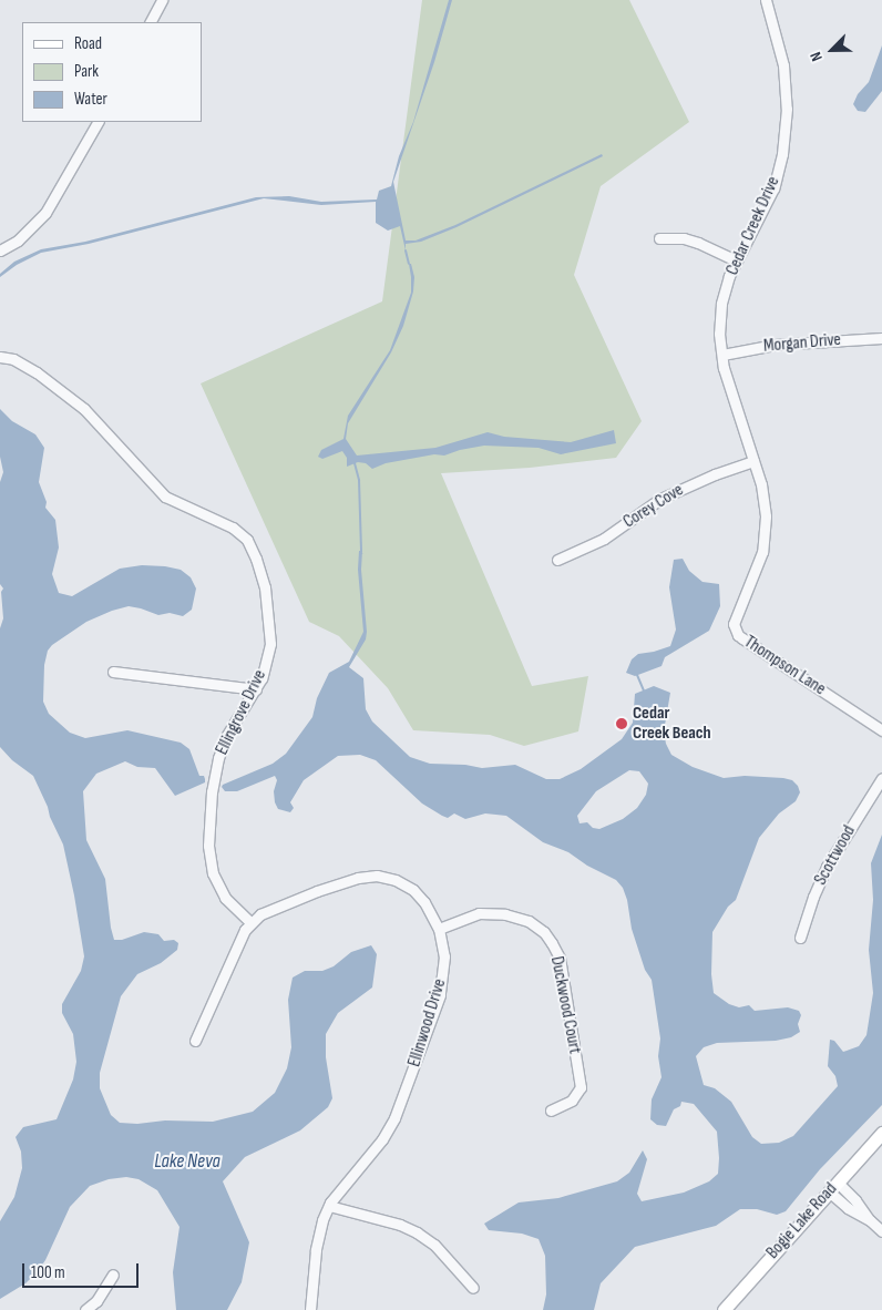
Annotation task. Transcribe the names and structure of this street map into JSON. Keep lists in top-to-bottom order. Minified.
{"streets":{"main road":["Bogie Lake Road"],"street":["Cedar Creek Drive","Morgan Drive","Corey Cove","Thompson Lane","Ellingrove Drive","Scottwood","Duckwood Court","Ellinwood Drive"]},"crossings":[["Cedar Creek Drive","Morgan Drive"],["Cedar Creek Drive","Thompson Lane"],["Morgan Drive","Thompson Lane"],["Corey Cove","Thompson Lane"],["Ellingrove Drive","Ellinwood Drive"],["Duckwood Court","Ellinwood Drive"]],"water":["Lake Neva"],"places":["Cedar Creek Beach"],"legend":["Road","Park","Water"],"scale_bar":"100 m","north":"bottom left"}
